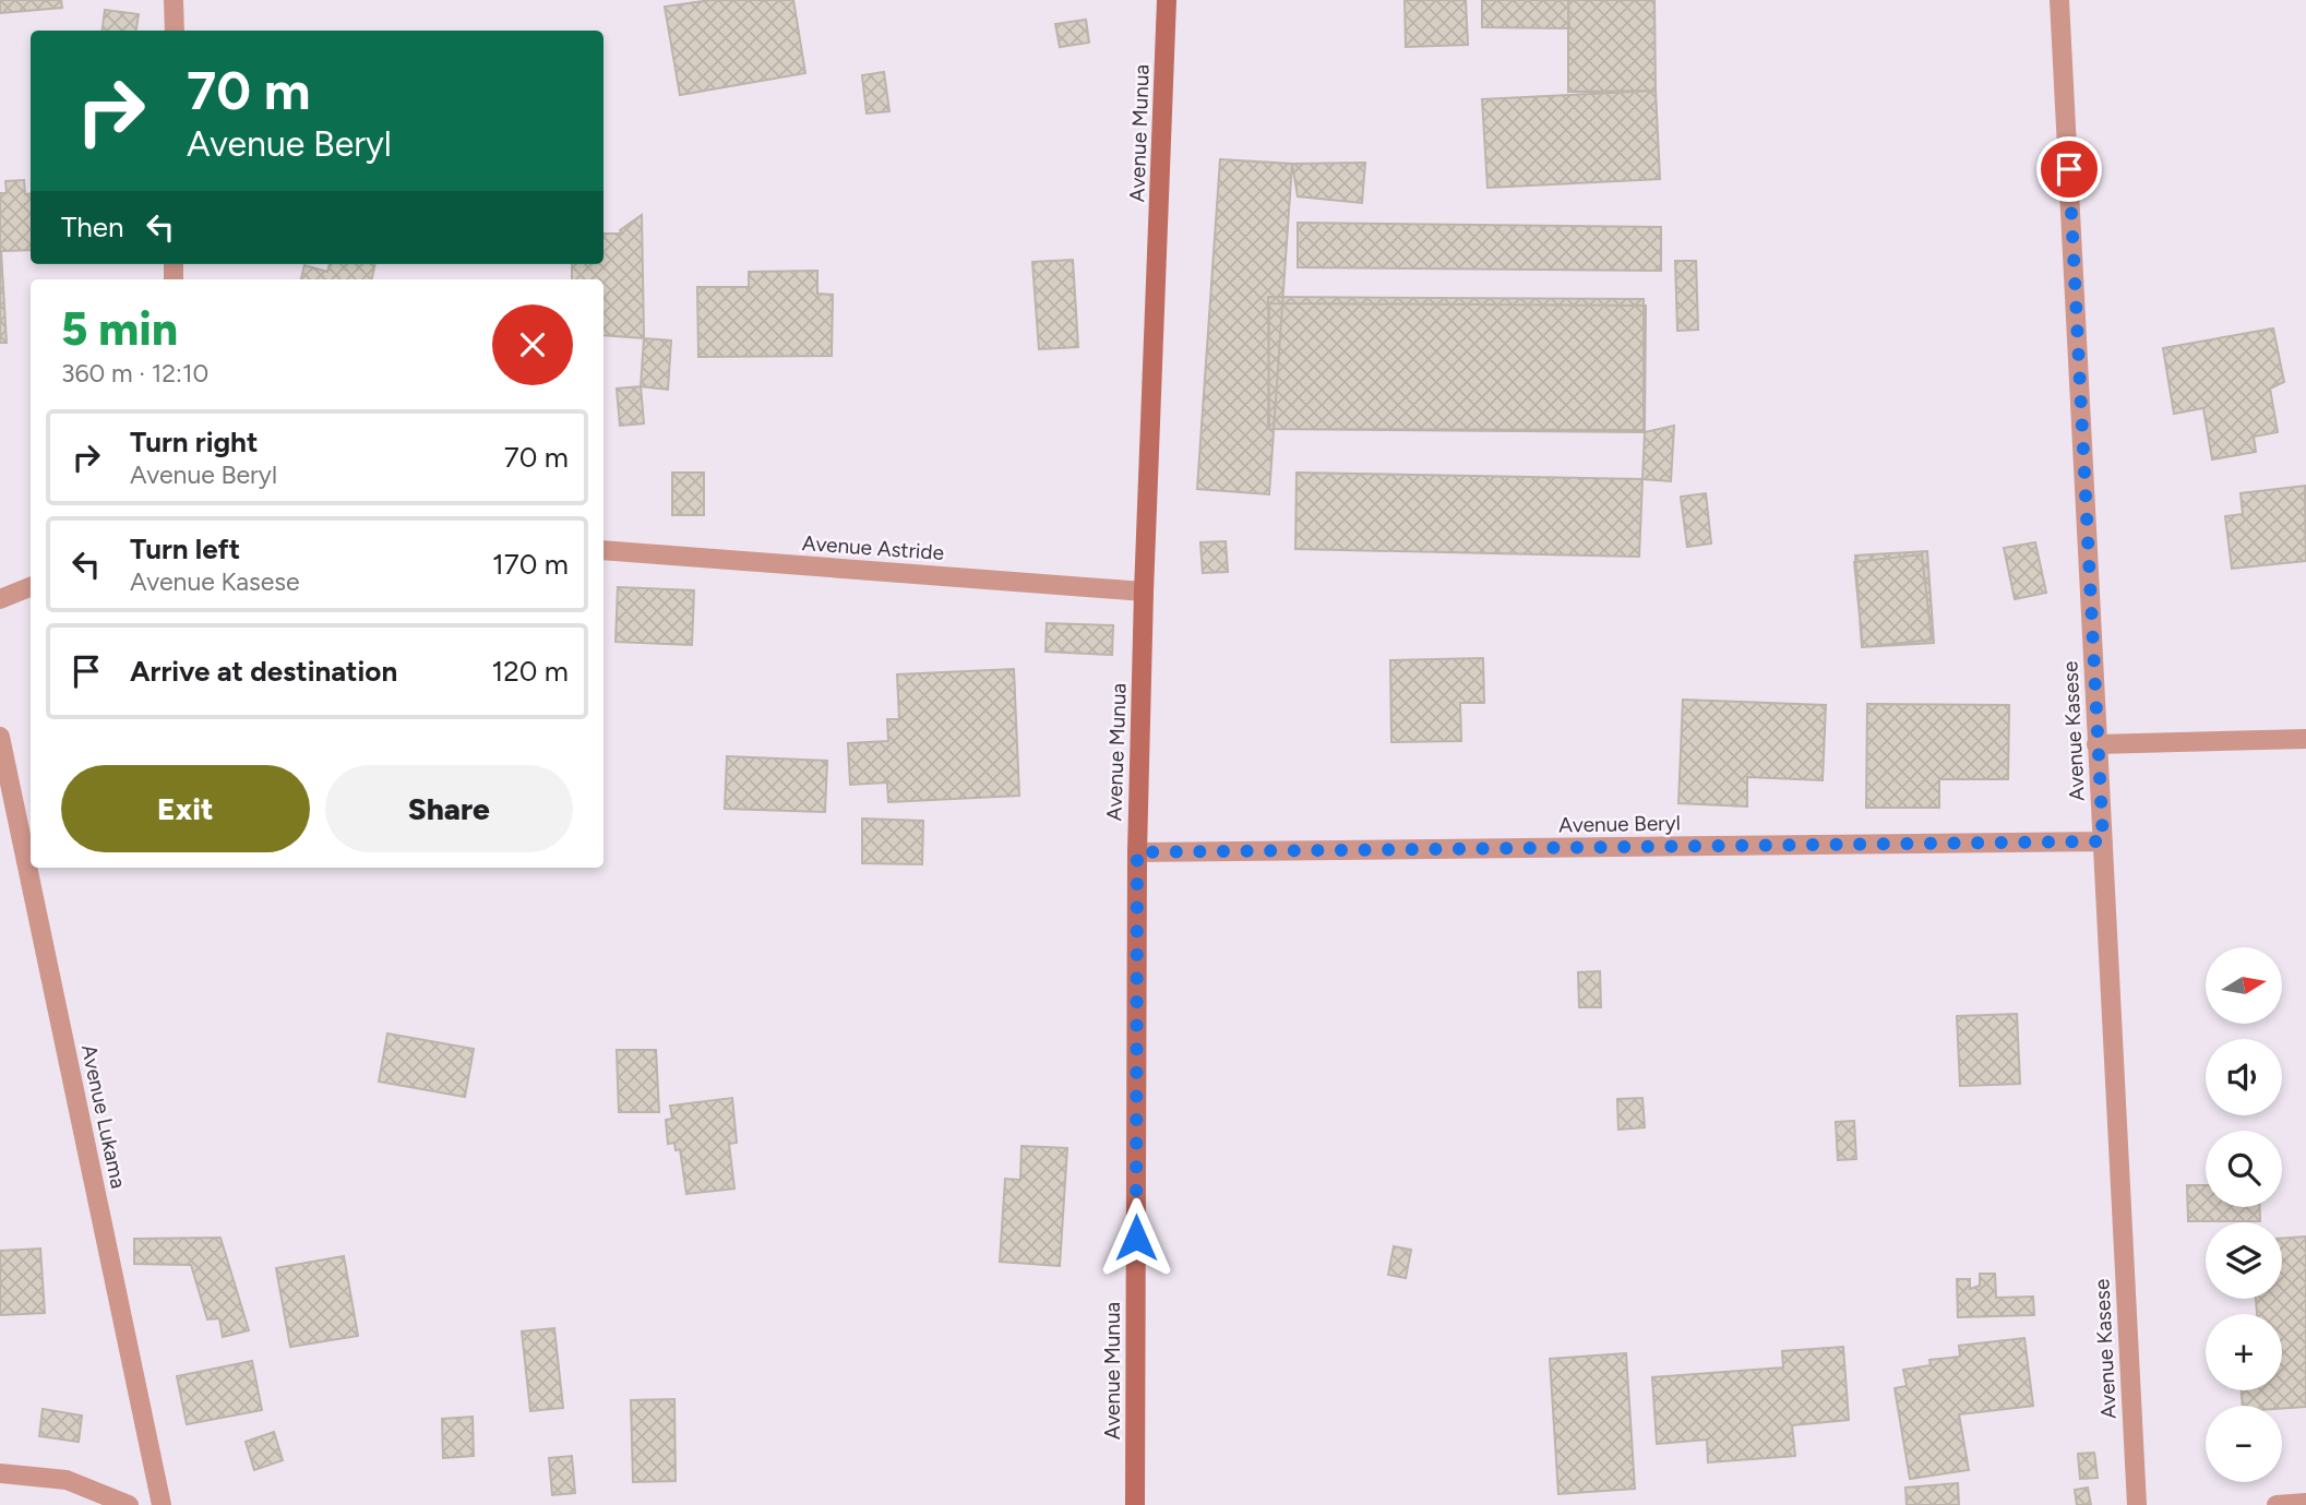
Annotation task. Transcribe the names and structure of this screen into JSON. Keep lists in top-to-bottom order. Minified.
{"streets":{"main road":["Avenue Munua"],"street":["Avenue Astride","Avenue Kasese","Avenue Beryl","Avenue Lukama"]},"crossings":[["Avenue Munua","Avenue Astride"],["Avenue Munua","Avenue Beryl"],["Avenue Kasese","Avenue Beryl"]],"north":"right","page":{"turn":["70 m","Avenue Beryl"],"then":"Then","heading":["5 min","360 m · 12:10"],"list":[{"name":"Turn right","note":"Avenue Beryl","value":"70 m"},{"name":"Turn left","note":"Avenue Kasese","value":"170 m"},{"name":"Arrive at destination","value":"120 m"}],"buttons":["Exit","Share"],"map_buttons":["+","−"]}}
